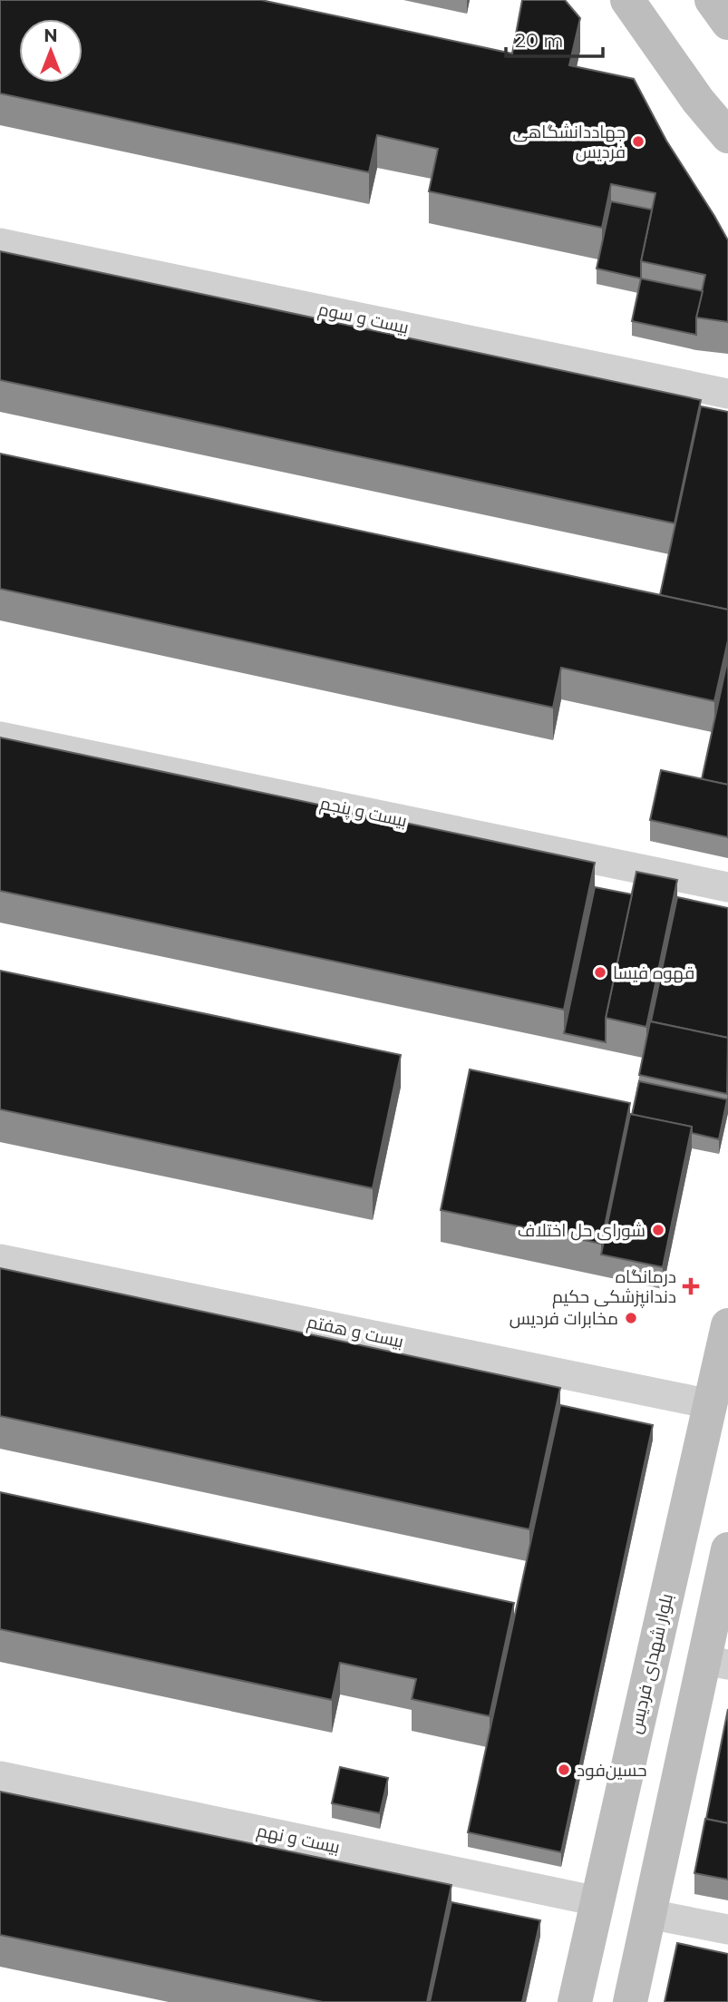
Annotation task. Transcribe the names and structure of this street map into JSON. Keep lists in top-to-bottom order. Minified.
{"streets":{"main road":["بلوار شهدای فردیس"],"street":["بیست و سوم","بیست و پنجم","بیست و هفتم","بیست و نهم"]},"crossings":[["بیست و هفتم","بلوار شهدای فردیس"],["بلوار شهدای فردیس","بیست و نهم"]],"places":{"other":["جهاددانشگاهی فردیس","قهوه فیسا","شورای حل اختلاف","مخابرات فردیس","حسین‌فود"],"health":["درمانگاه دندانپزشکی حکیم"]},"scale_bar":"20 m","north":"top"}
